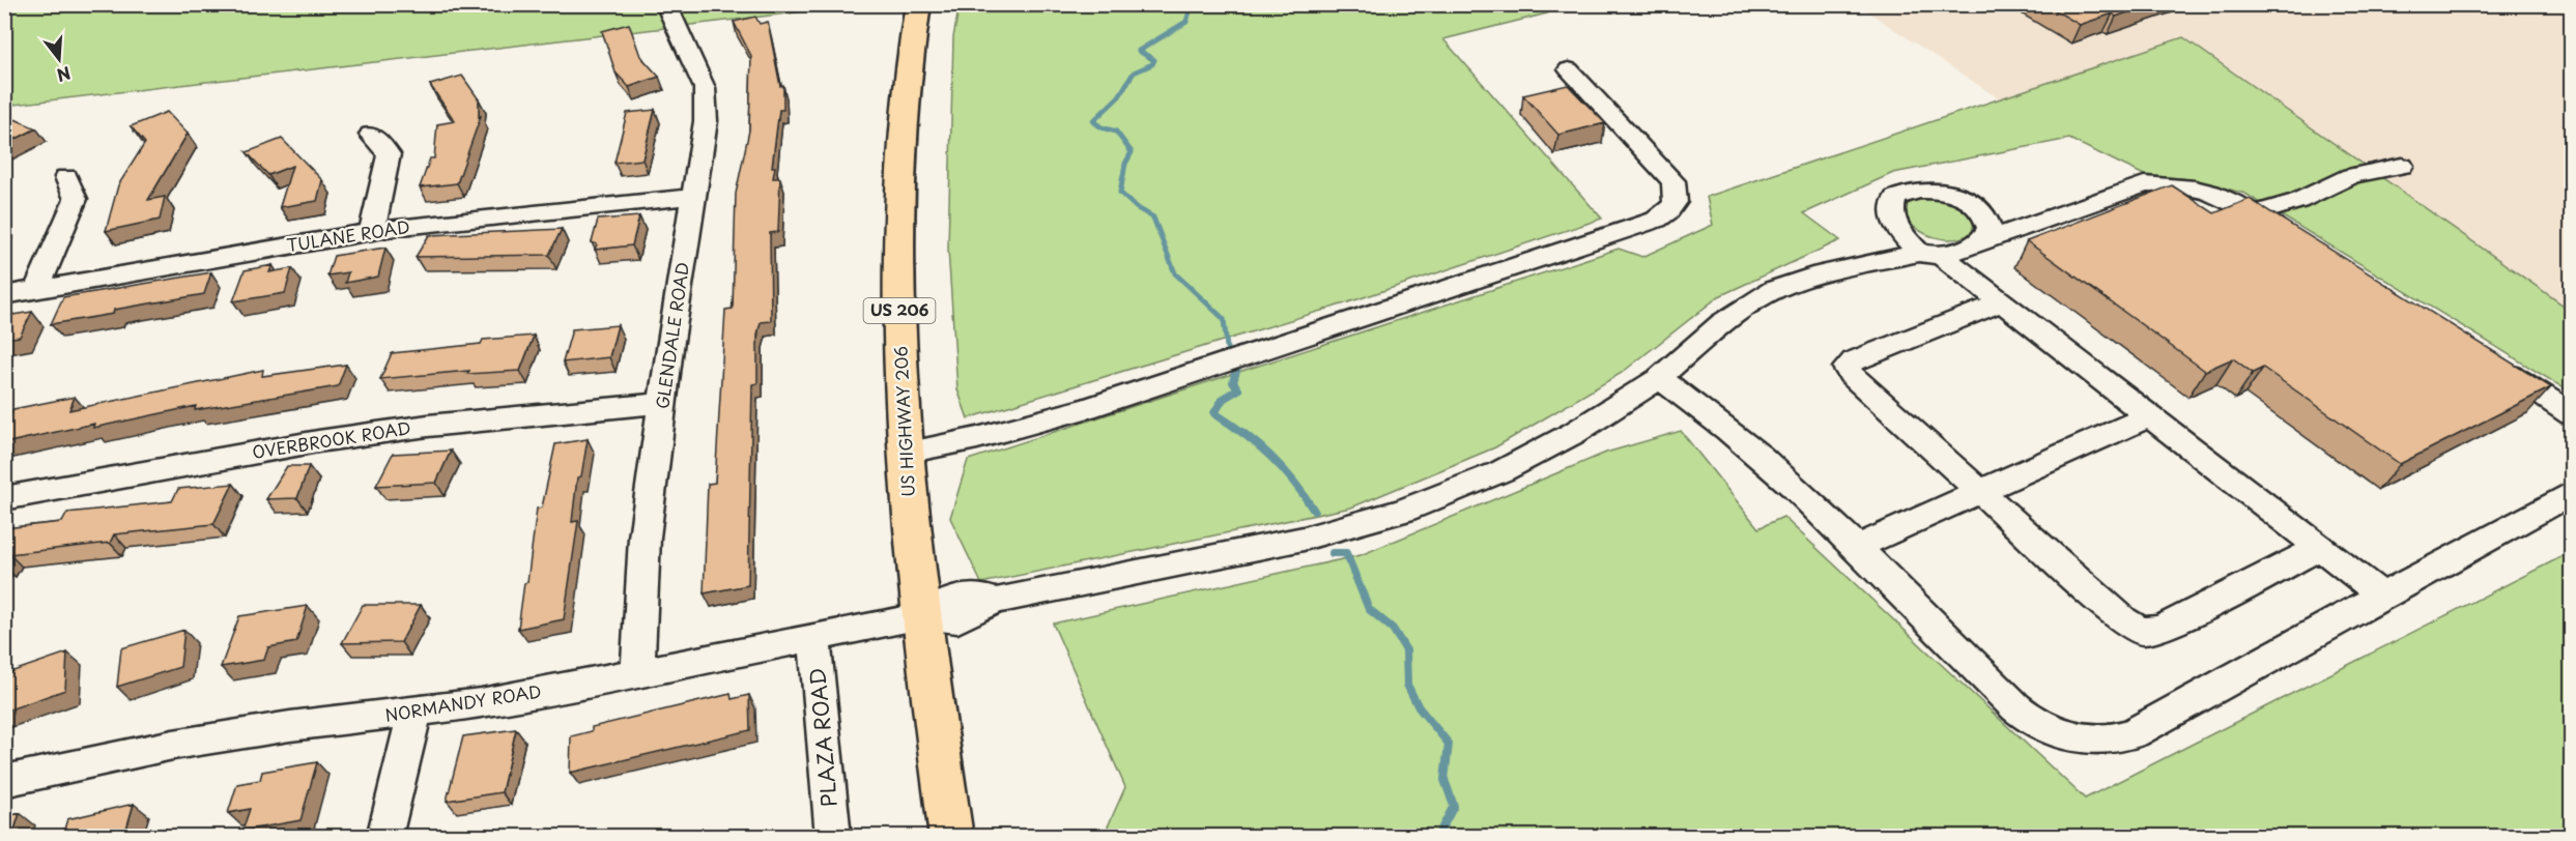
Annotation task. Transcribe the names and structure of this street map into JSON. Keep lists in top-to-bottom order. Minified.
{"streets":{"highway":["US 206","US HIGHWAY 206"],"street":["TULANE ROAD","GLENDALE ROAD","OVERBROOK ROAD","NORMANDY ROAD","PLAZA ROAD"]},"crossings":[["TULANE ROAD","GLENDALE ROAD"],["GLENDALE ROAD","OVERBROOK ROAD"],["GLENDALE ROAD","NORMANDY ROAD"],["US HIGHWAY 206","NORMANDY ROAD"],["NORMANDY ROAD","PLAZA ROAD"]],"north":"bottom"}
